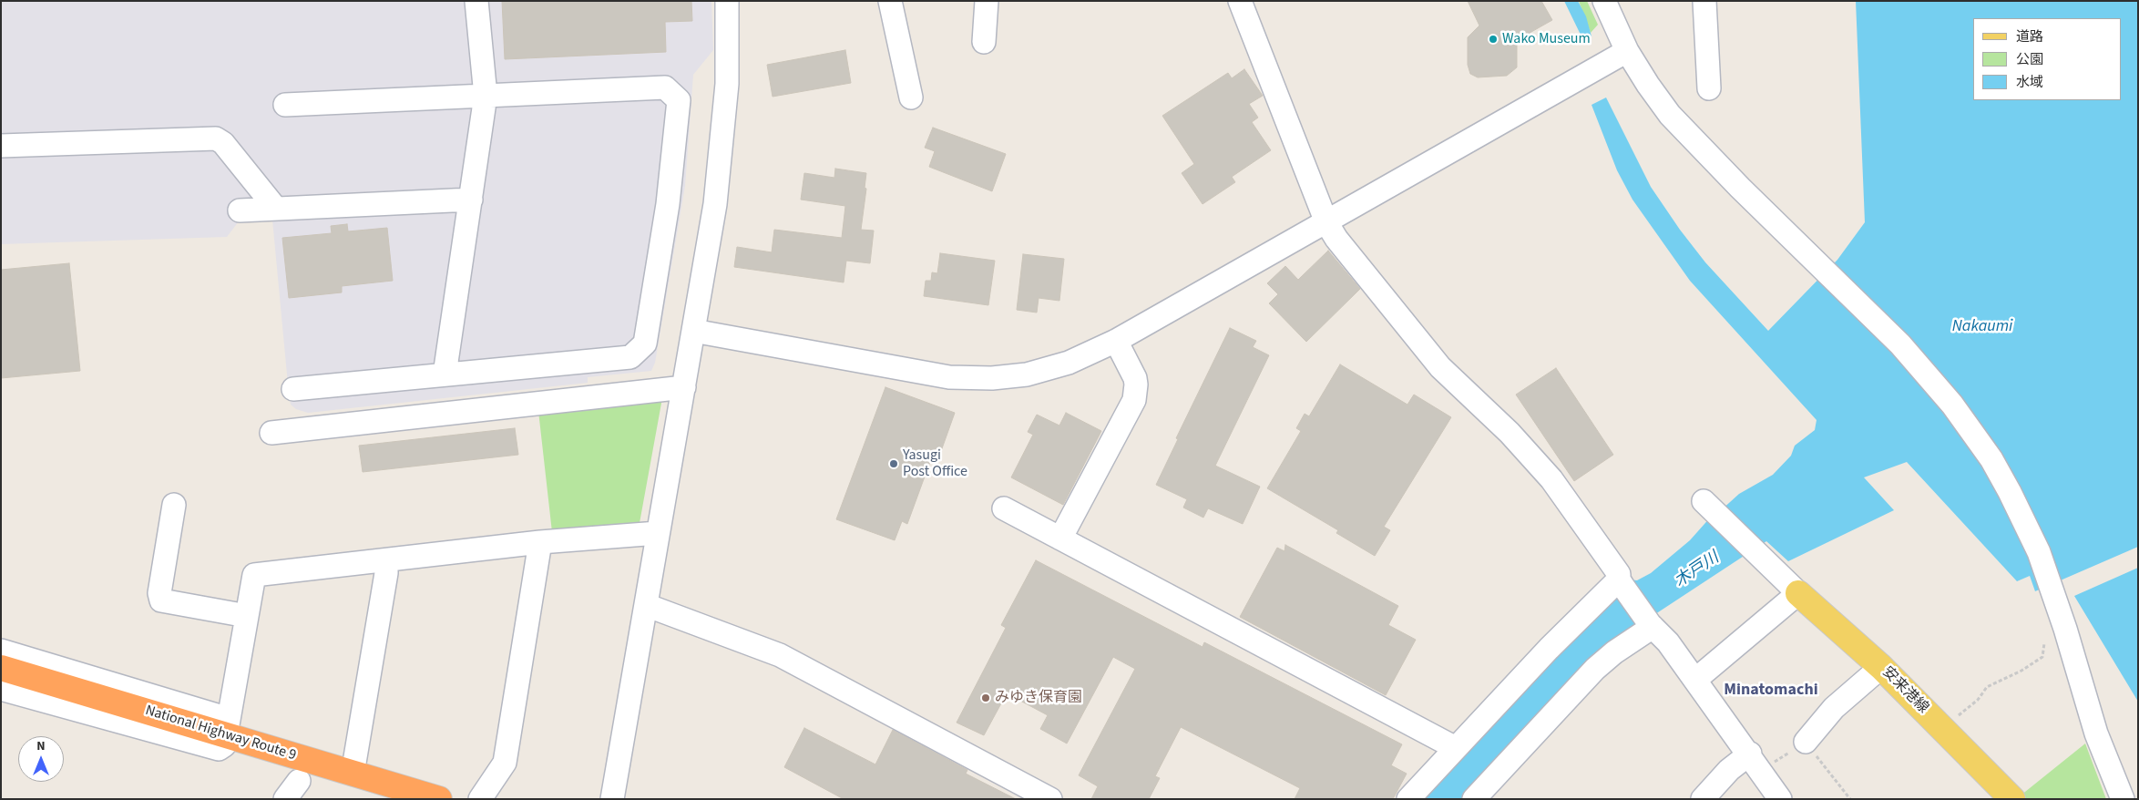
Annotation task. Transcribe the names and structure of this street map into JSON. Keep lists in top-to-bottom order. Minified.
{"streets":{"highway":["National Highway Route 9"],"main road":["安来港線"]},"districts":["Minatomachi"],"water":["Nakaumi","木戸川"],"places":["Wako Museum","Yasugi Post Office","みゆき保育園"],"legend":["道路","公園","水域"],"north":"top"}
